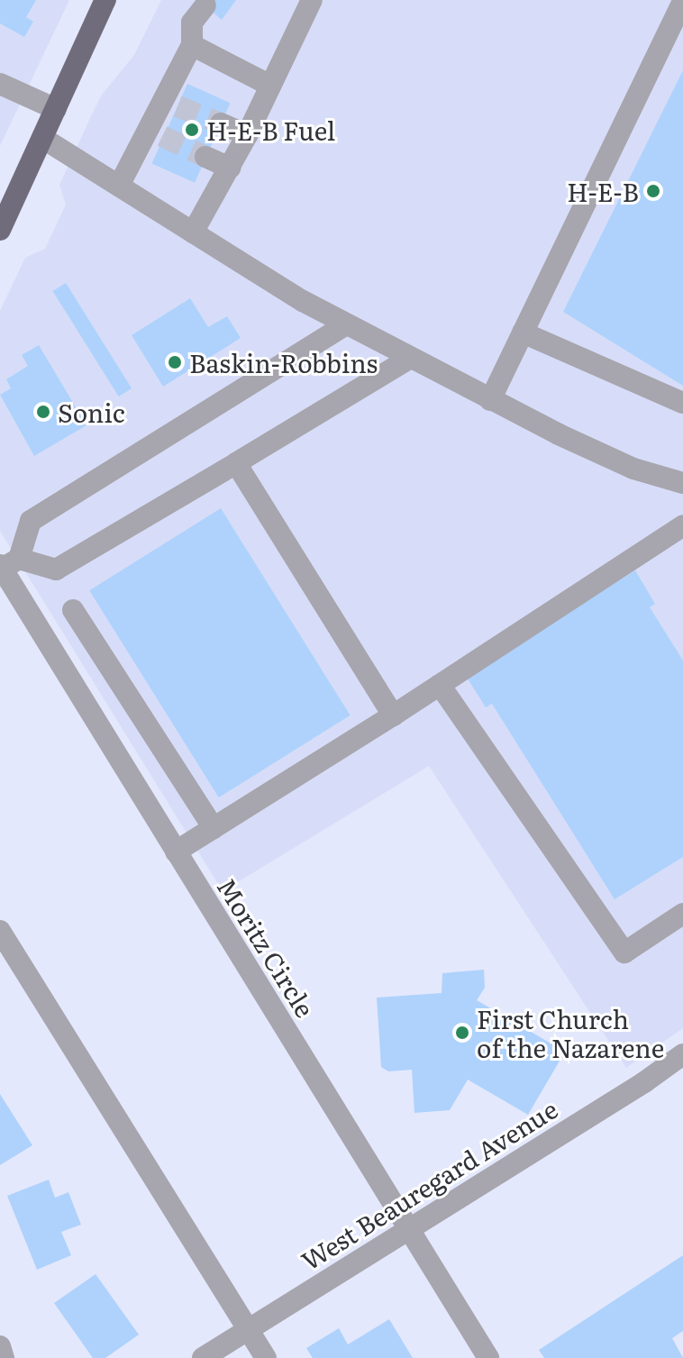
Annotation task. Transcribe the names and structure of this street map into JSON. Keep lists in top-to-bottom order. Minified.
{"streets":{"street":["Moritz Circle","West Beauregard Avenue"]},"crossings":[["Moritz Circle","West Beauregard Avenue"]],"places":["H-E-B Fuel","H-E-B","Baskin-Robbins","Sonic","First Church of the Nazarene"]}
